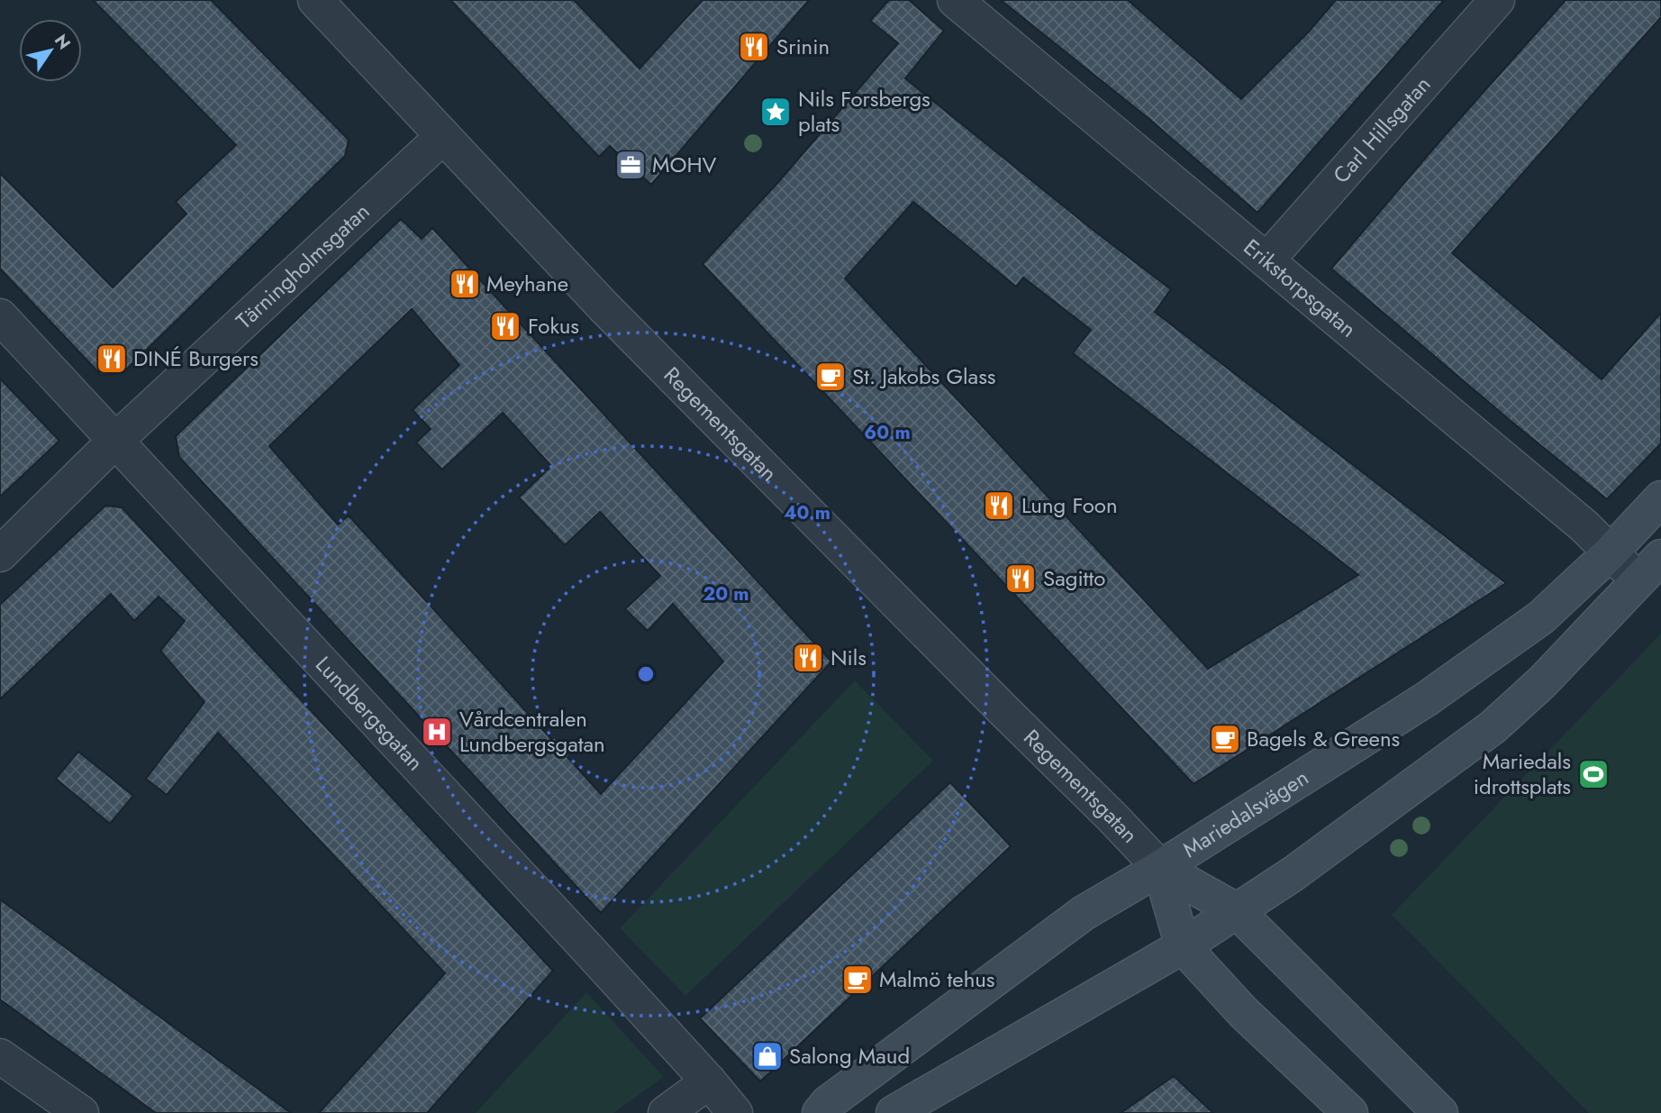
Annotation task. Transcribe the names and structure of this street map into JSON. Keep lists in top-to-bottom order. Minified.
{"streets":{"main road":["Regementsgatan","Mariedalsvägen"],"street":["Carl Hillsgatan","Tärningholmsgatan","Erikstorpsgatan","Lundbergsgatan"]},"crossings":[["Carl Hillsgatan","Erikstorpsgatan"],["Tärningholmsgatan","Regementsgatan"],["Tärningholmsgatan","Lundbergsgatan"],["Erikstorpsgatan","Mariedalsvägen"],["Regementsgatan","Mariedalsvägen"]],"places":{"restaurant":["Srinin","Meyhane","Fokus","DINÉ Burgers","Lung Foon","Sagitto","Nils"],"place":["Nils Forsbergs plats"],"office":["MOHV"],"cafe":["St. Jakobs Glass","Bagels & Greens","Malmö tehus"],"hospital":["Vårdcentralen Lundbergsgatan"],"sports":["Mariedals idrottsplats"],"shop":["Salong Maud"]},"north":"top right","rings":["60 m","40 m","20 m"]}
